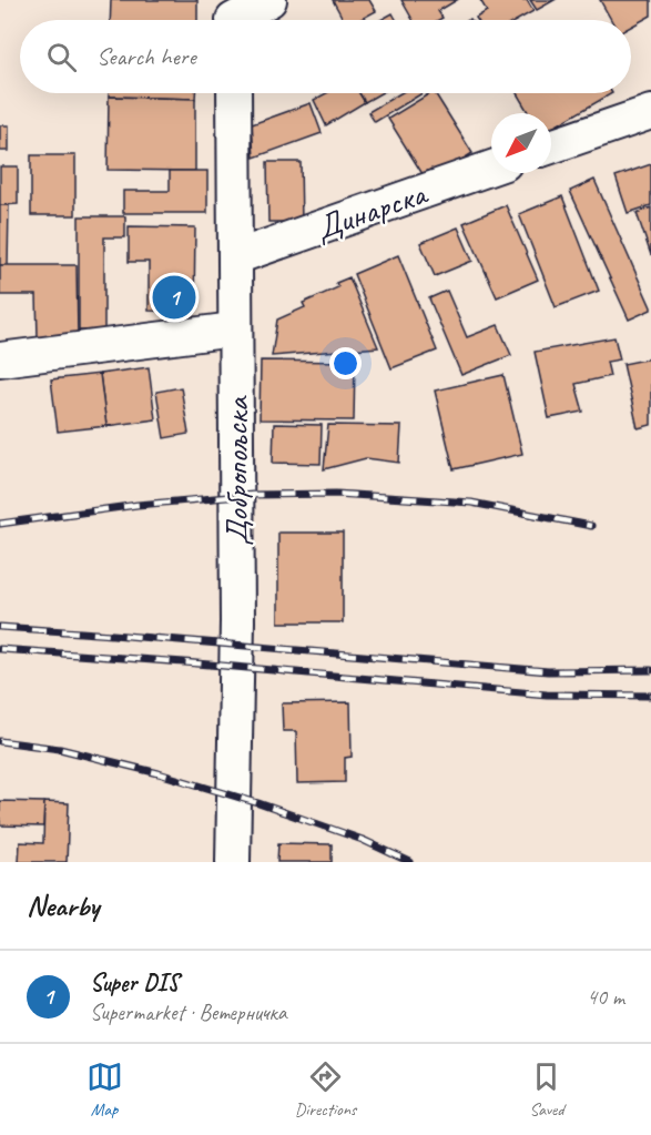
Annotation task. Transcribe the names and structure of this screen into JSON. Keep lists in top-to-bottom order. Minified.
{"streets":{"street":["Динарска","Добропољска"]},"crossings":[["Динарска","Добропољска"]],"north":"bottom left","page":{"search":"Search here","pins":"1","heading":"Nearby","list":[{"mark":"1","name":"Super DIS","note":"Supermarket · Ветерничка","value":"40 m"}],"nav":["Map","Directions","Saved"]}}
